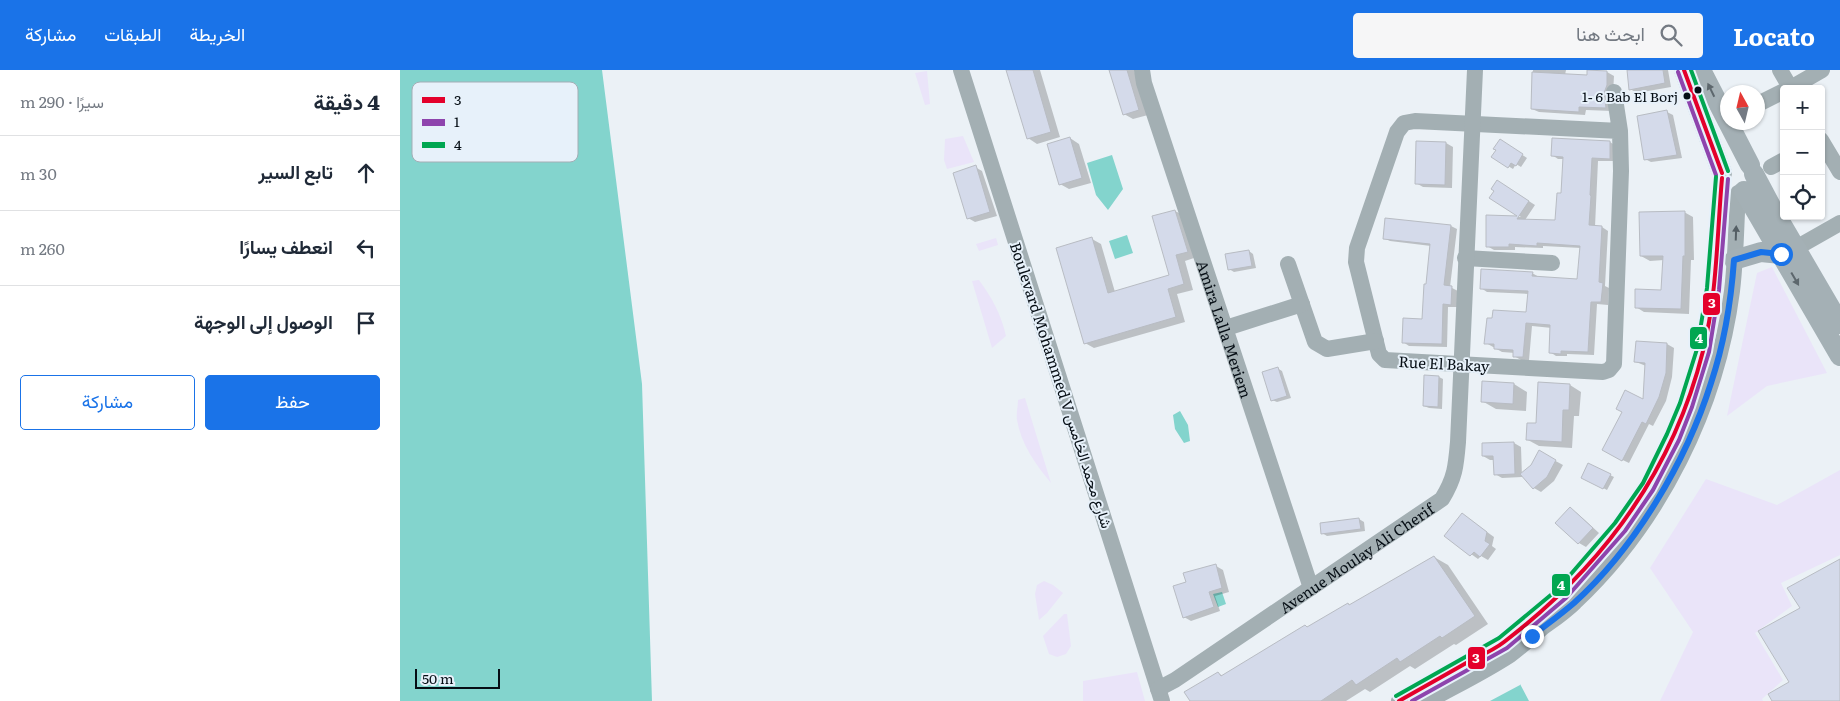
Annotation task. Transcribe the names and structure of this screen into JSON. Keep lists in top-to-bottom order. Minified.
{"streets":{"street":["Amira Lalla Meriem","Rue El Bakay","Boulevard Mohammed V شارع محمد الخامس","Avenue Moulay Ali Cherif"]},"crossings":[["Amira Lalla Meriem","Avenue Moulay Ali Cherif"],["Rue El Bakay","Avenue Moulay Ali Cherif"],["Boulevard Mohammed V شارع محمد الخامس","Avenue Moulay Ali Cherif"]],"places":["1- 6 Bab El Borj"],"lines":["transit line 3","transit line 4","transit line 1"],"legend":["3","1","4"],"scale_bar":"50 m","north":"top","page":{"header":"Locato","search":"ابحث هنا","nav":["الخريطة","الطبقات","مشاركة"],"heading":["4 دقيقة","سيرًا · 290 m"],"map_buttons":["+","−"],"list":[["تابع السير","30 m"],["انعطف يسارًا","260 m"],"الوصول إلى الوجهة"],"buttons":["حفظ","مشاركة"],"scale":"50 m"}}
